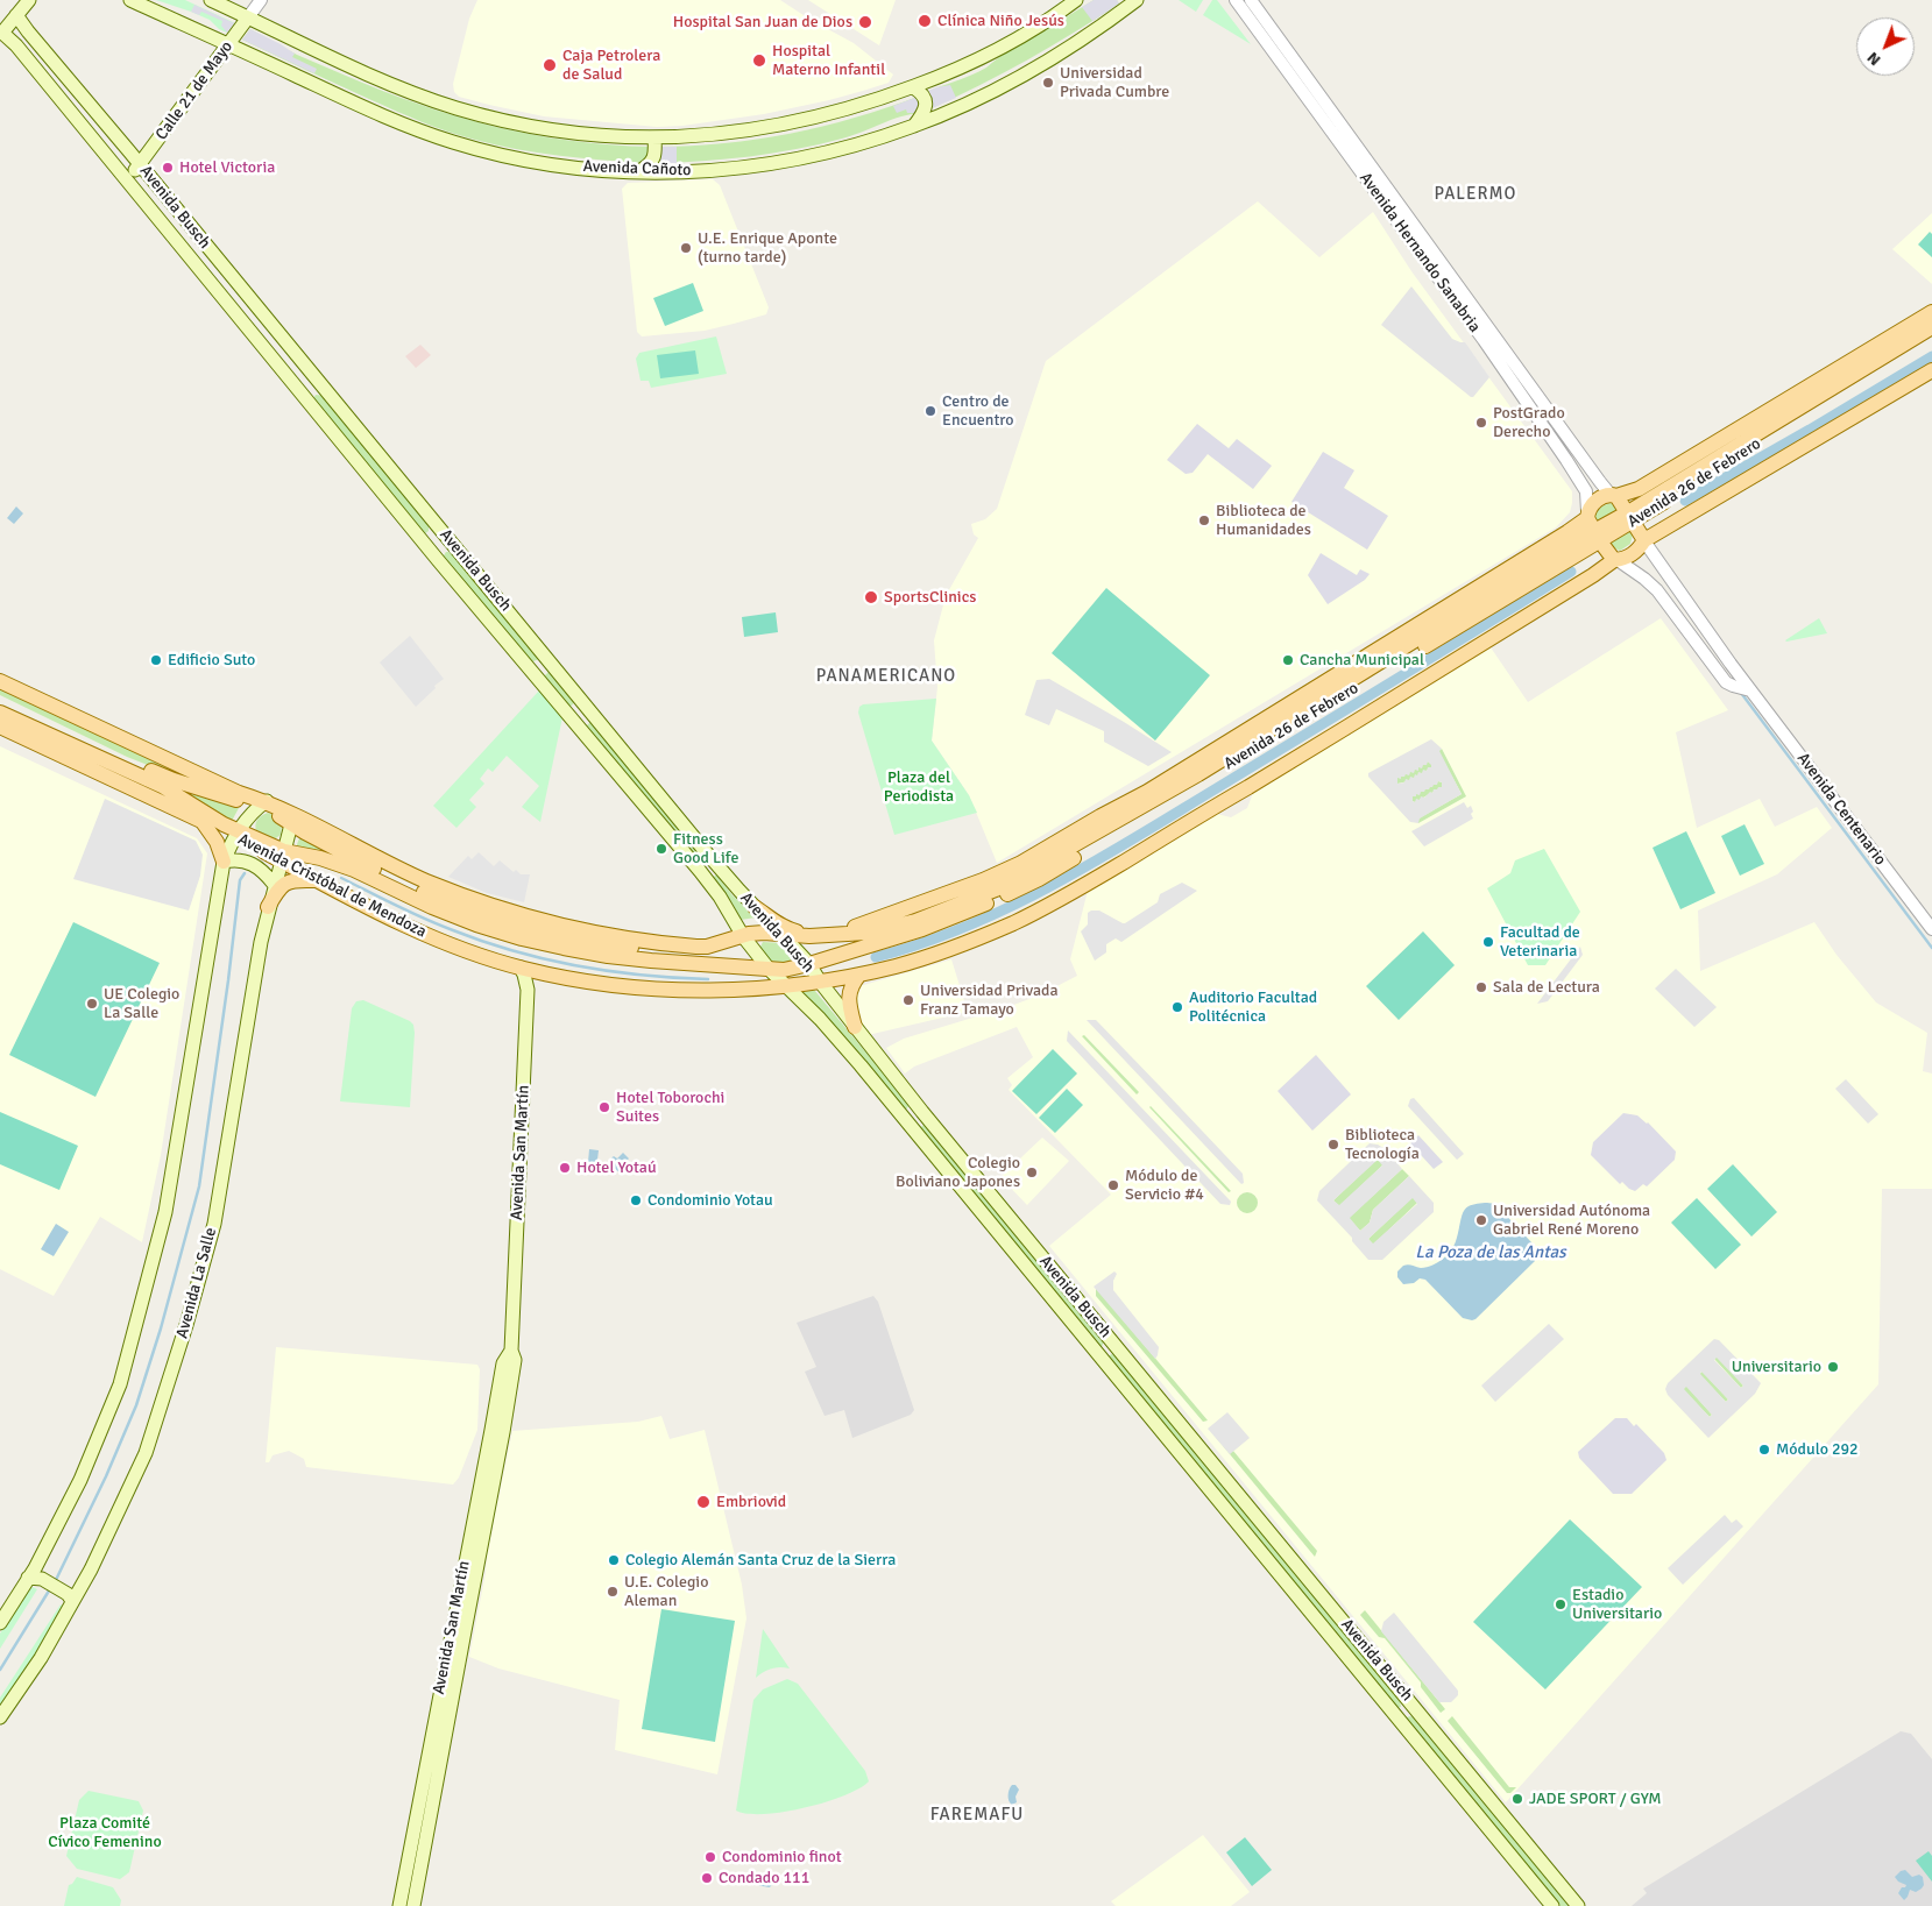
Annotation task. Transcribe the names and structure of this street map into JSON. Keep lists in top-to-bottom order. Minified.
{"streets":{"main road":["Calle 21 de Mayo","Avenida Cañoto","Avenida Busch","Avenida 26 de Febrero","Avenida Cristóbal de Mendoza","Avenida San Martín","Avenida La Salle"],"street":["Avenida Hernando Sanabria","Avenida Centenario"]},"crossings":[["Calle 21 de Mayo","Avenida Cañoto"],["Calle 21 de Mayo","Avenida Busch"],["Avenida Busch","Avenida 26 de Febrero"],["Avenida Busch","Avenida Cristóbal de Mendoza"],["Avenida Hernando Sanabria","Avenida 26 de Febrero"],["Avenida 26 de Febrero","Avenida Centenario"],["Avenida 26 de Febrero","Avenida Cristóbal de Mendoza"],["Avenida Cristóbal de Mendoza","Avenida San Martín"],["Avenida Cristóbal de Mendoza","Avenida La Salle"]],"districts":["PALERMO","PANAMERICANO","FAREMAFU"],"water":["La Poza de las Antas"],"parks":["Plaza del Periodista","Plaza Comité Cívico Femenino"],"places":["Clínica Niño Jesús","Hospital San Juan de Dios","Hospital Materno Infantil","Caja Petrolera de Salud","Universidad Privada Cumbre","Hotel Victoria","U.E. Enrique Aponte (turno tarde)","Centro de Encuentro","PostGrado Derecho","Biblioteca de Humanidades","SportsClinics","Edificio Suto","Cancha Municipal","Fitness Good Life","Facultad de Veterinaria","Sala de Lectura","Universidad Privada Franz Tamayo","UE Colegio La Salle","Auditorio Facultad Politécnica","Hotel Toborochi Suites","Biblioteca Tecnología","Hotel Yotaú","Colegio Boliviano Japones","Módulo de Servicio #4","Condominio Yotau","Universidad Autónoma Gabriel René Moreno","Universitario","Módulo 292","Embriovid","Colegio Alemán Santa Cruz de la Sierra","U.E. Colegio Aleman","Estadio Universitario","JADE SPORT / GYM","Condominio finot","Condado 111"],"north":"bottom left"}
